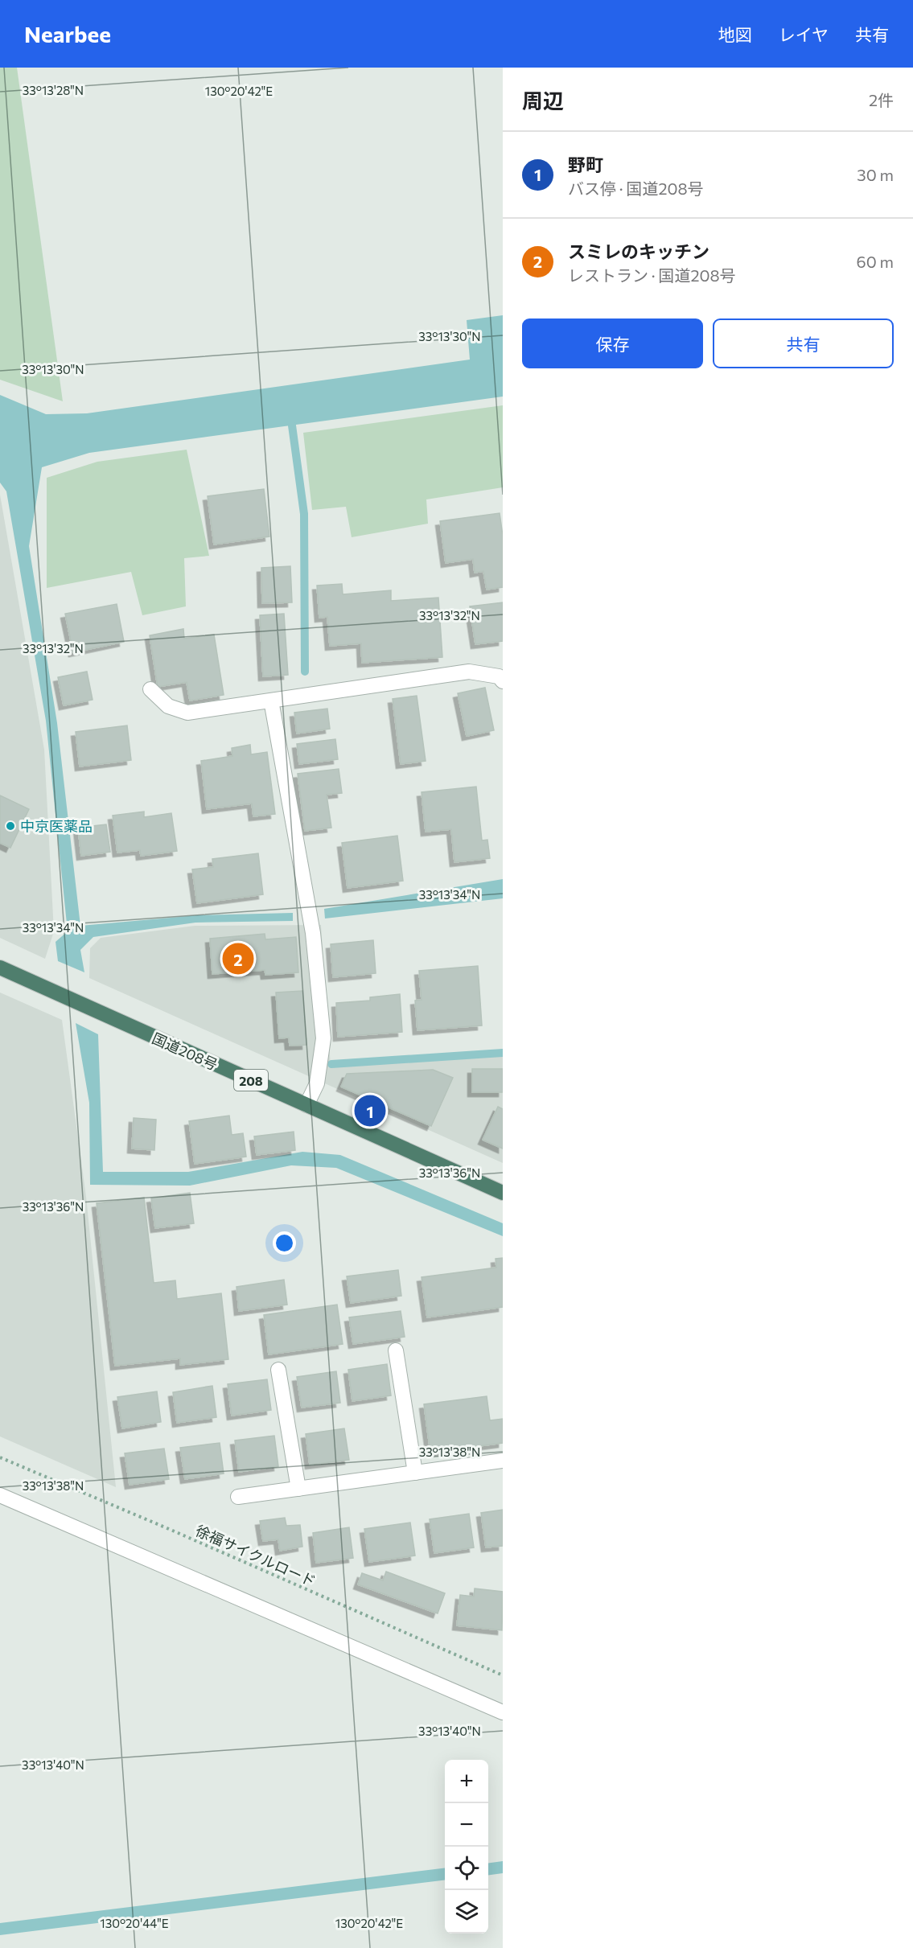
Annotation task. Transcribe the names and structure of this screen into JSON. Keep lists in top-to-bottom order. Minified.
{"streets":{"highway":["国道208号","208"],"path":["徐福サイクルロード"]},"places":["中京医薬品"],"page":{"header":"Nearbee","nav":["地図","レイヤ","共有"],"heading":["周辺","2件"],"list":[{"mark":"1","name":"野町","note":"バス停 · 国道208号","value":"30 m"},{"mark":"2","name":"スミレのキッチン","note":"レストラン · 国道208号","value":"60 m"}],"buttons":["保存","共有"],"pins":["2","1"],"map_buttons":["+","−"]},"coordinates":["33°13'28\"N","130°20'42\"E","33°13'30\"N","33°13'32\"N","33°13'34\"N","33°13'36\"N","33°13'38\"N","33°13'40\"N","130°20'44\"E"]}
